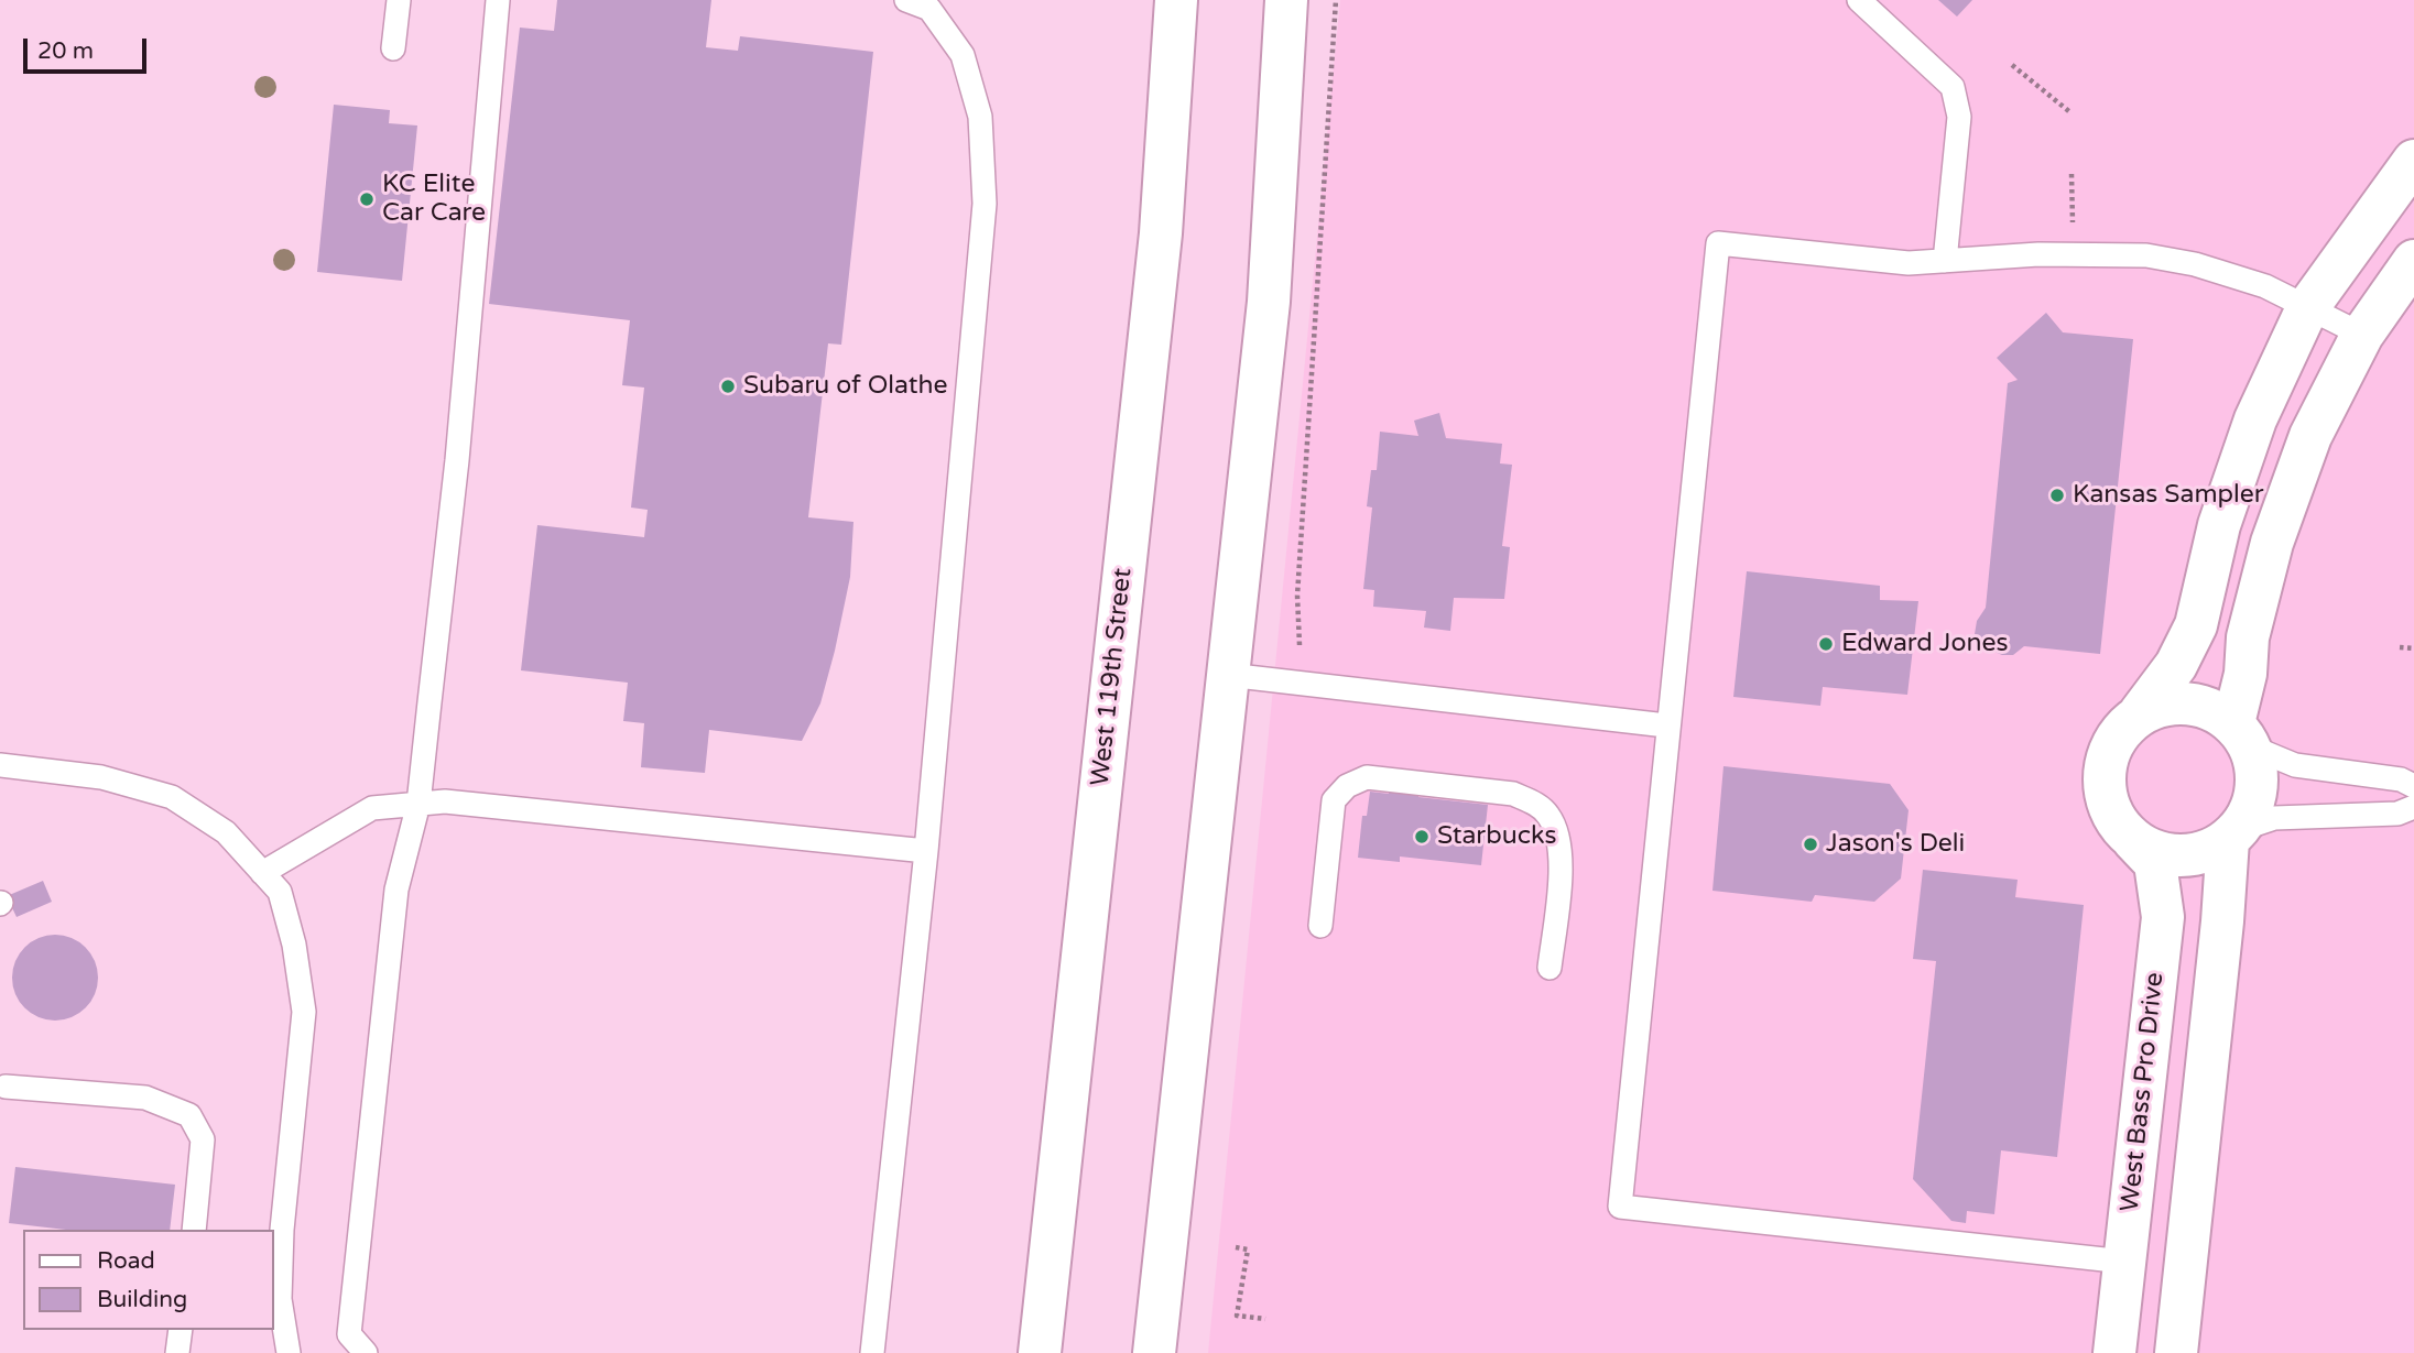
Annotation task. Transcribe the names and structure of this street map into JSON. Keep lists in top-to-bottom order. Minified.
{"streets":{"main road":["West 119th Street","West Bass Pro Drive"]},"places":["KC Elite Car Care","Subaru of Olathe","Kansas Sampler","Edward Jones","Starbucks","Jason's Deli"],"legend":["Road","Building"],"scale_bar":"20 m"}
